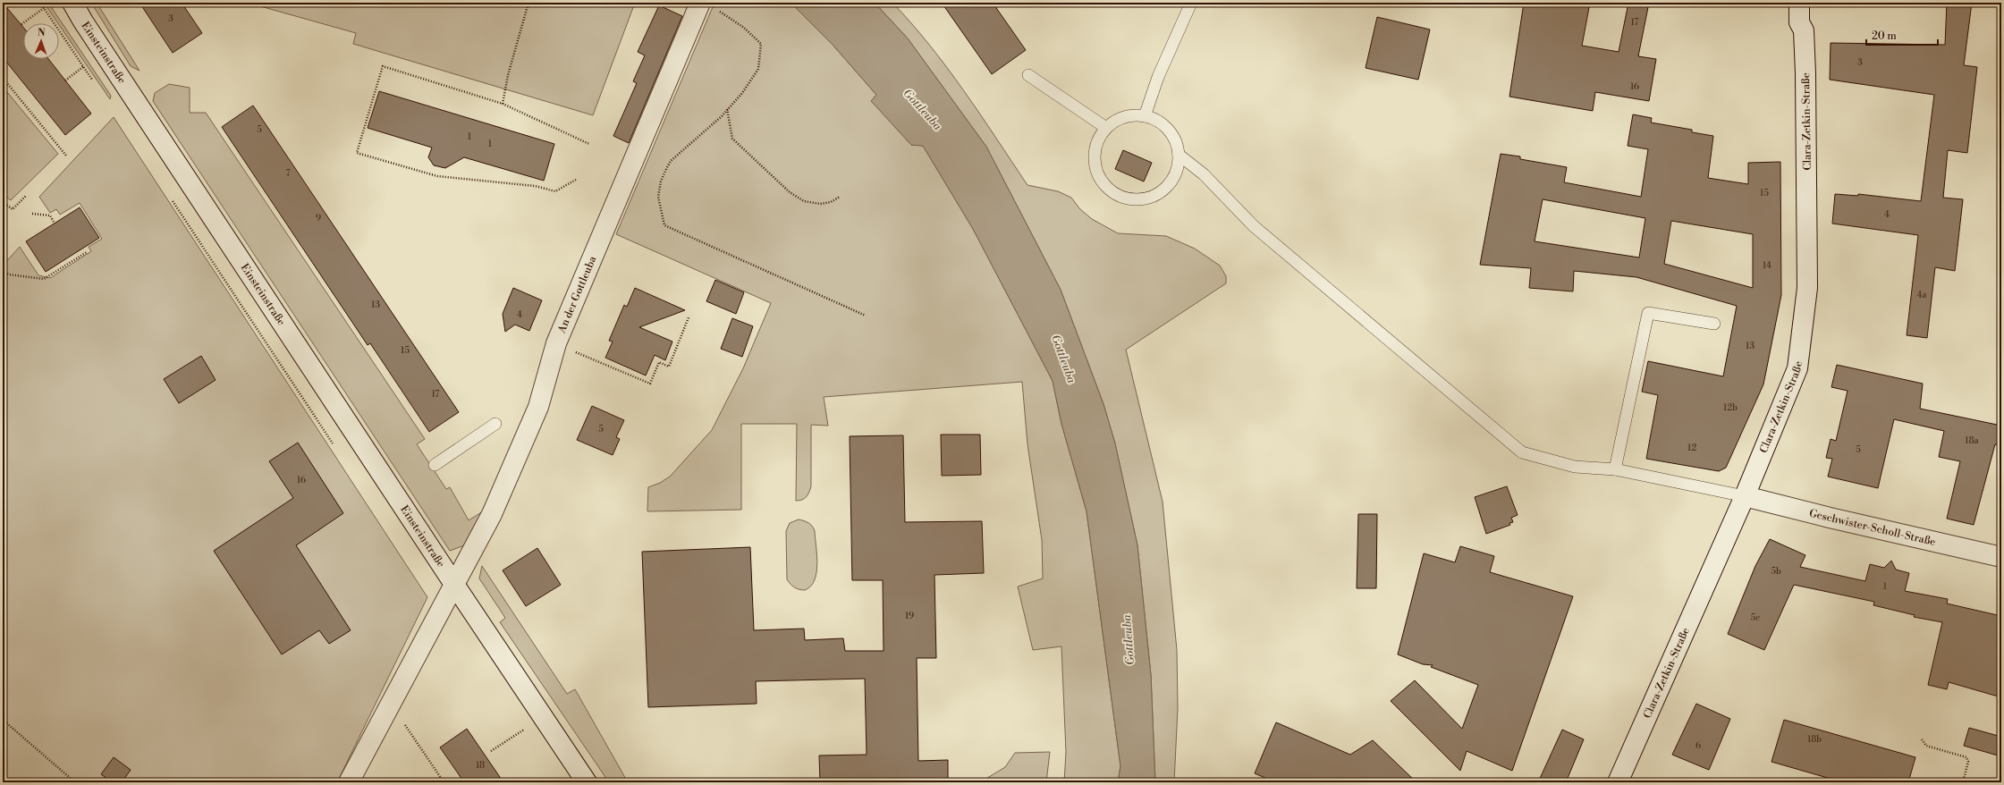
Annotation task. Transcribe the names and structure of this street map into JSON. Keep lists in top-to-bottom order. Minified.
{"streets":{"main road":["Einsteinstraße","Clara-Zetkin-Straße","An der Gottleuba","Geschwister-Scholl-Straße"]},"crossings":[["Einsteinstraße","An der Gottleuba"],["Clara-Zetkin-Straße","Geschwister-Scholl-Straße"]],"water":["Gottleuba"],"house_numbers":["3","17","3","16","5","1","1","7","15","4","9","14","4a","13","4","13","15","17","12b","5","18a","12","5","16","5b","1","19","5c","18b","6","18"],"scale_bar":"20 m","north":"top"}
